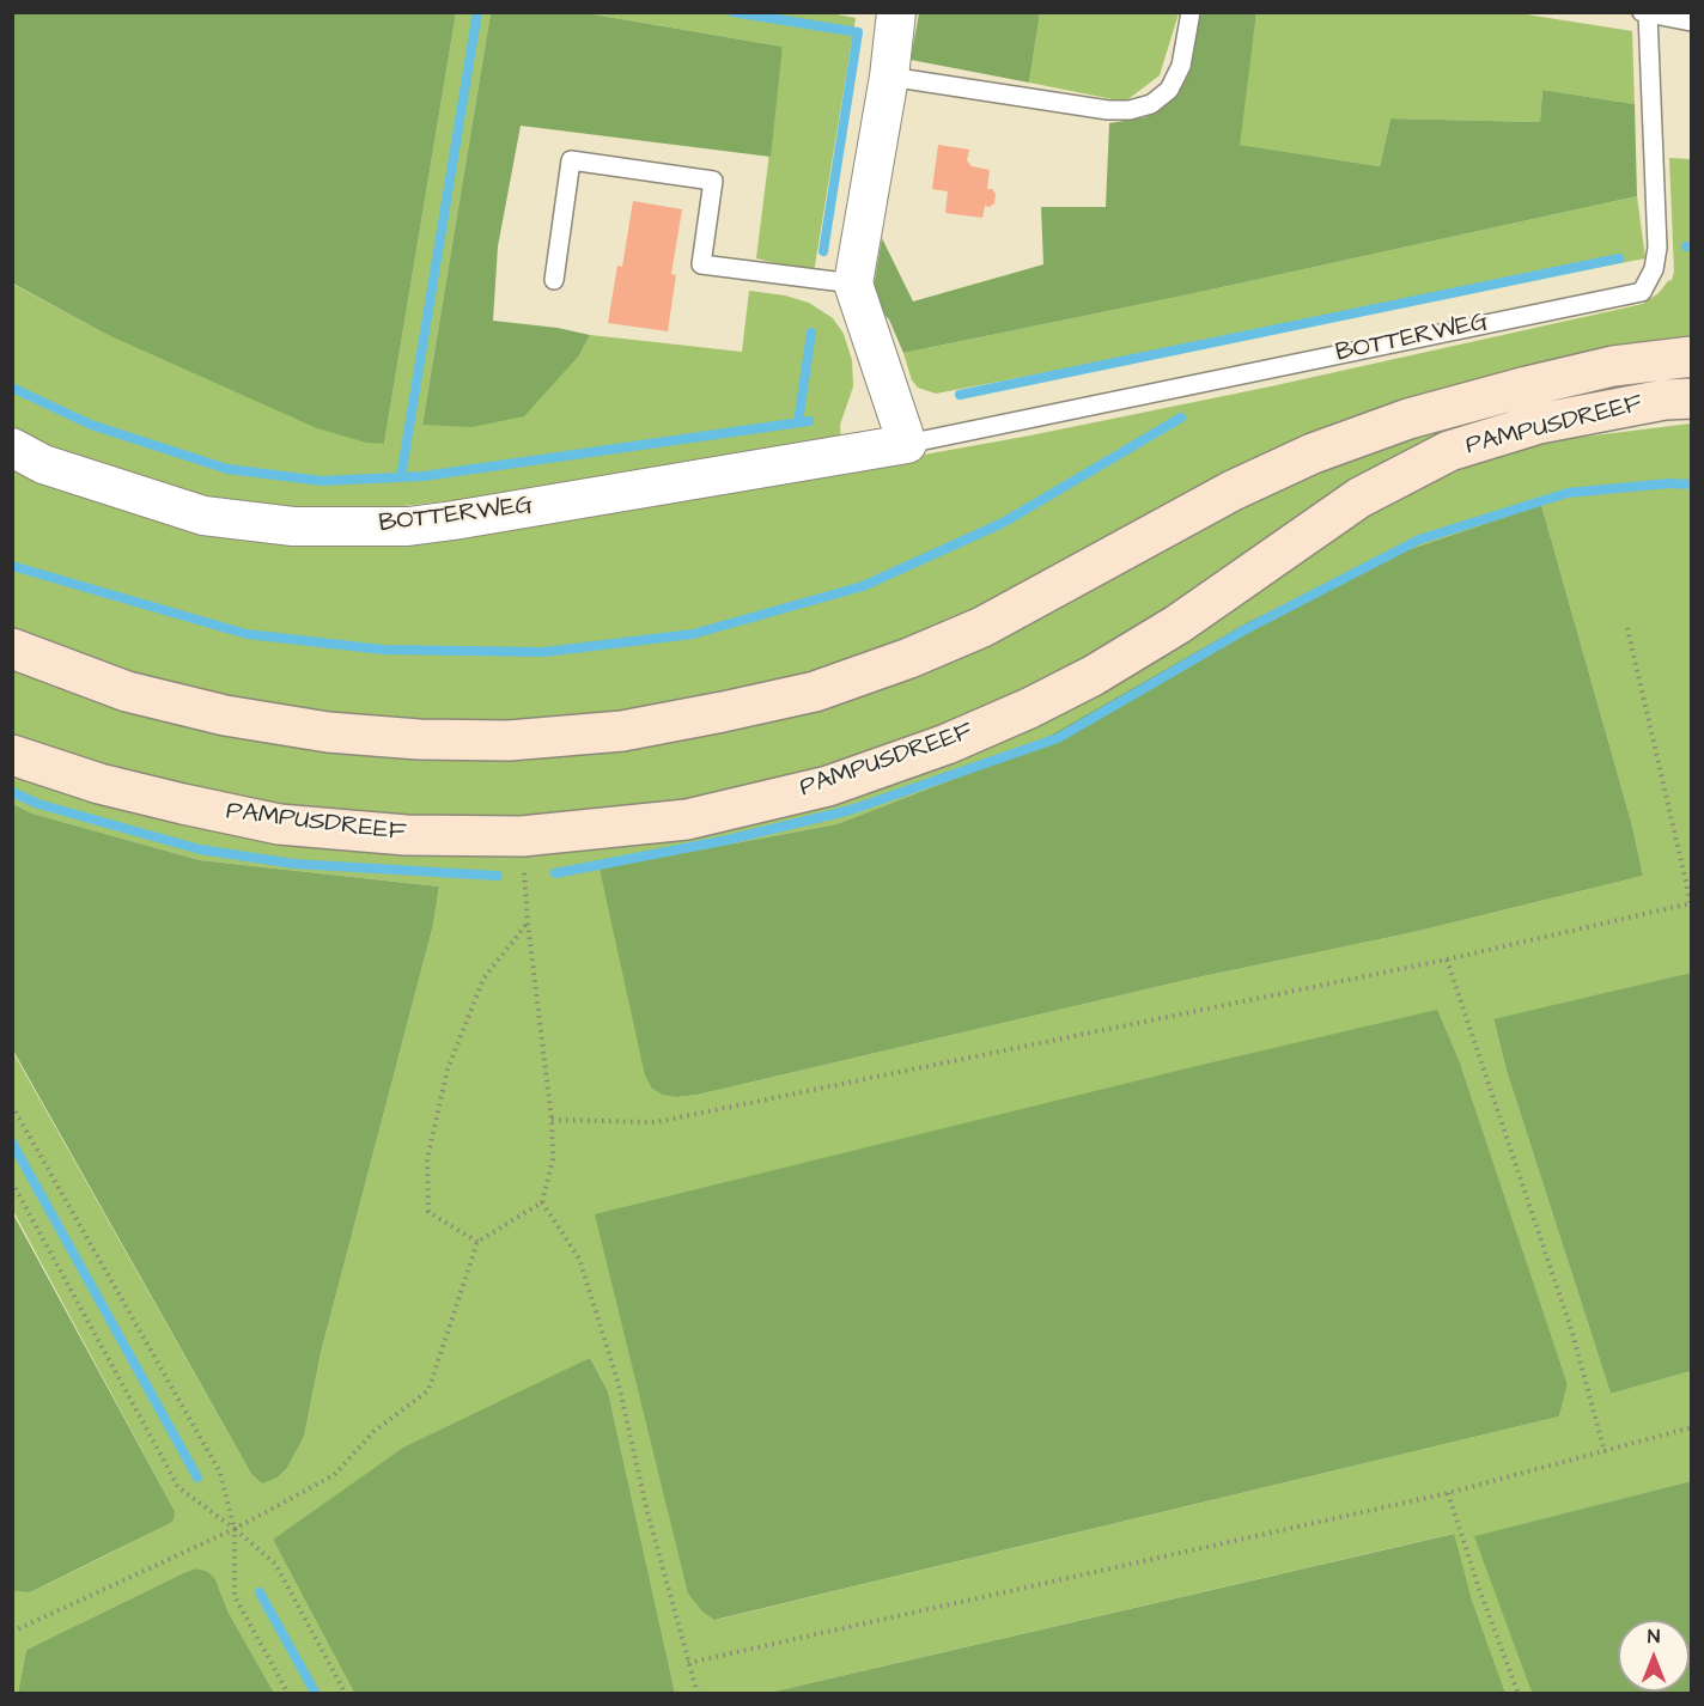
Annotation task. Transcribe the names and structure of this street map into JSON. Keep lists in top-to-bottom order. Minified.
{"streets":{"main road":["PAMPUSDREEF"],"street":["BOTTERWEG"]},"north":"top"}
